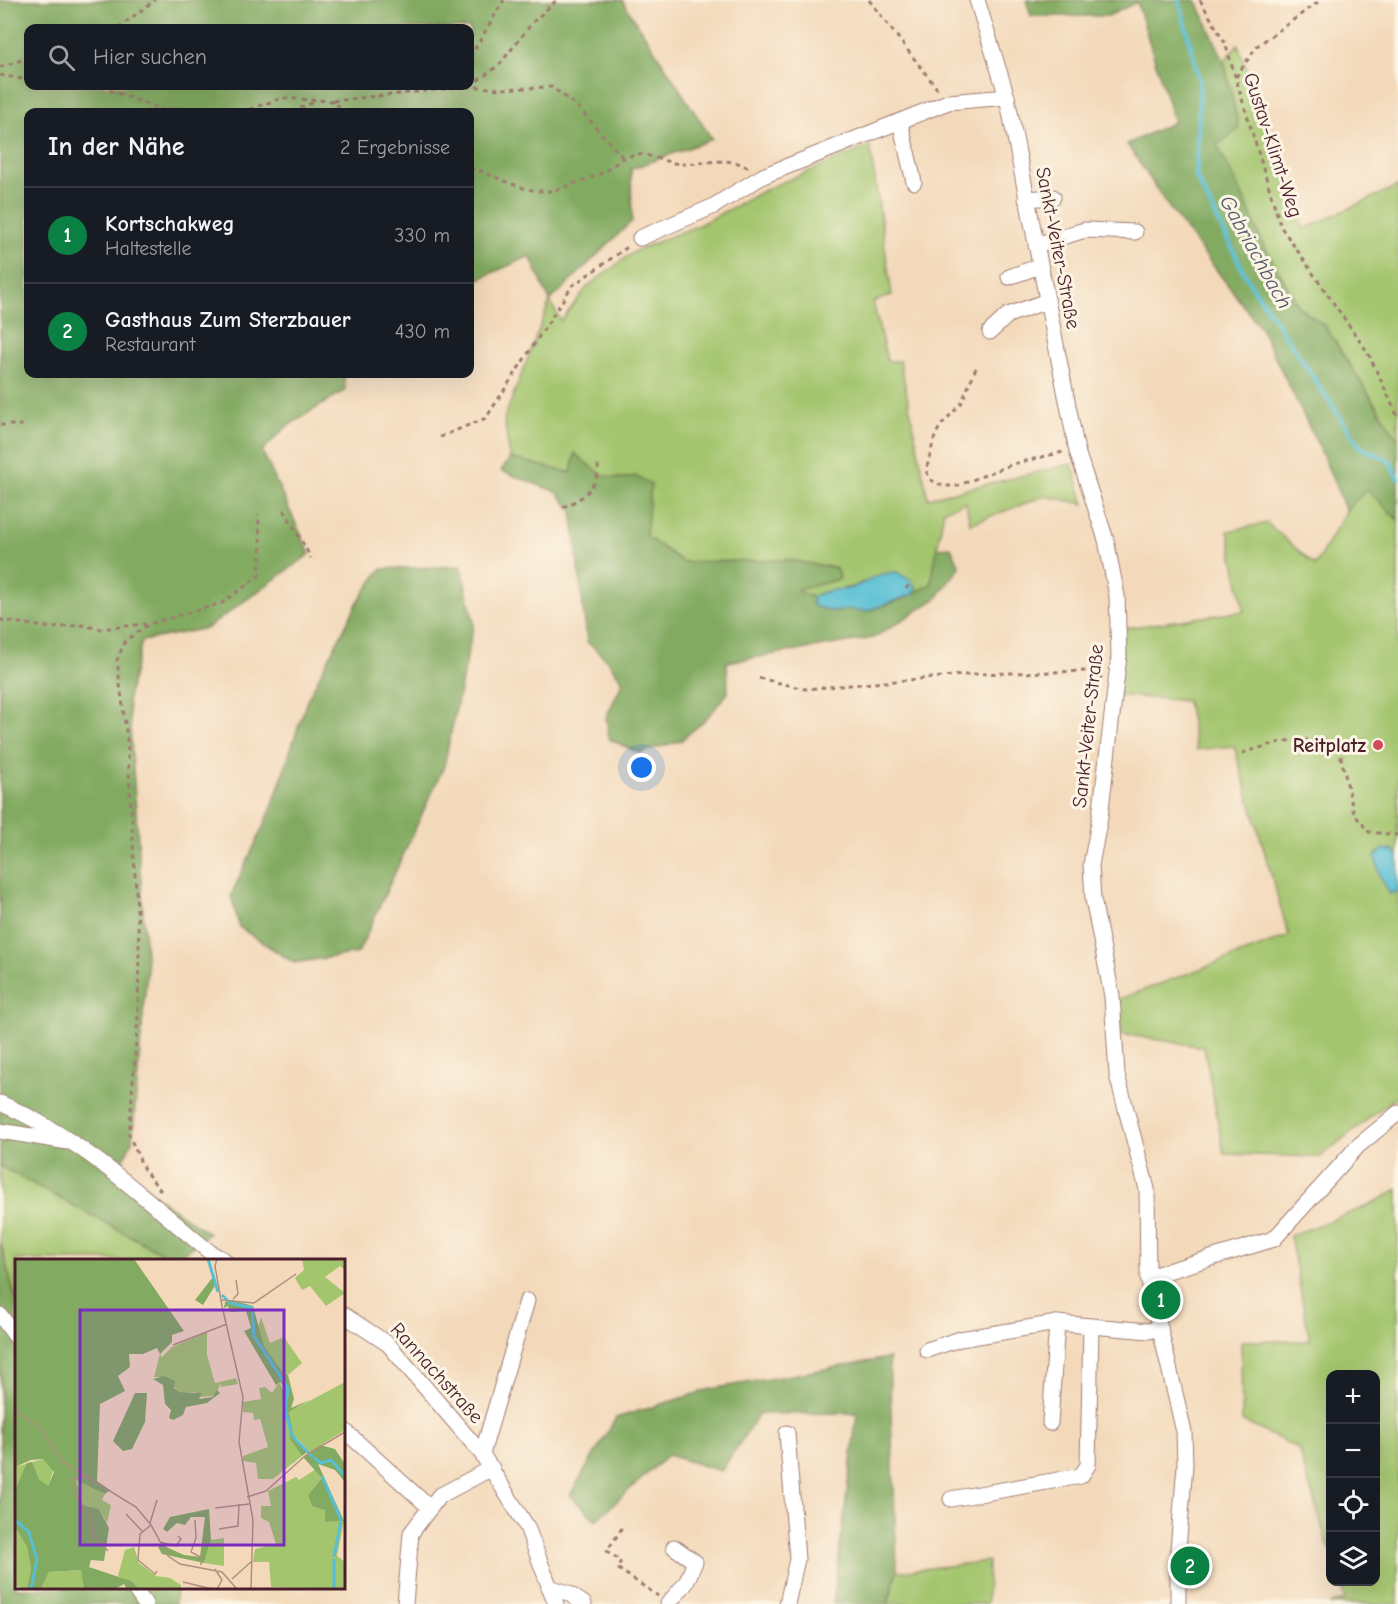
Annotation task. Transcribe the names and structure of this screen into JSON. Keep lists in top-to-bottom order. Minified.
{"streets":{"street":["Sankt-Veiter-Straße","Rannachstraße"],"path":["Gustav-Klimt-Weg"]},"water":["Gabriachbach"],"places":["Reitplatz"],"page":{"search":"Hier suchen","heading":["In der Nähe","2 Ergebnisse"],"list":[{"mark":"1","name":"Kortschakweg","note":"Haltestelle","value":"330 m"},{"mark":"2","name":"Gasthaus Zum Sterzbauer","note":"Restaurant","value":"430 m"}],"pins":["1","2"],"map_buttons":["+","−"]}}
